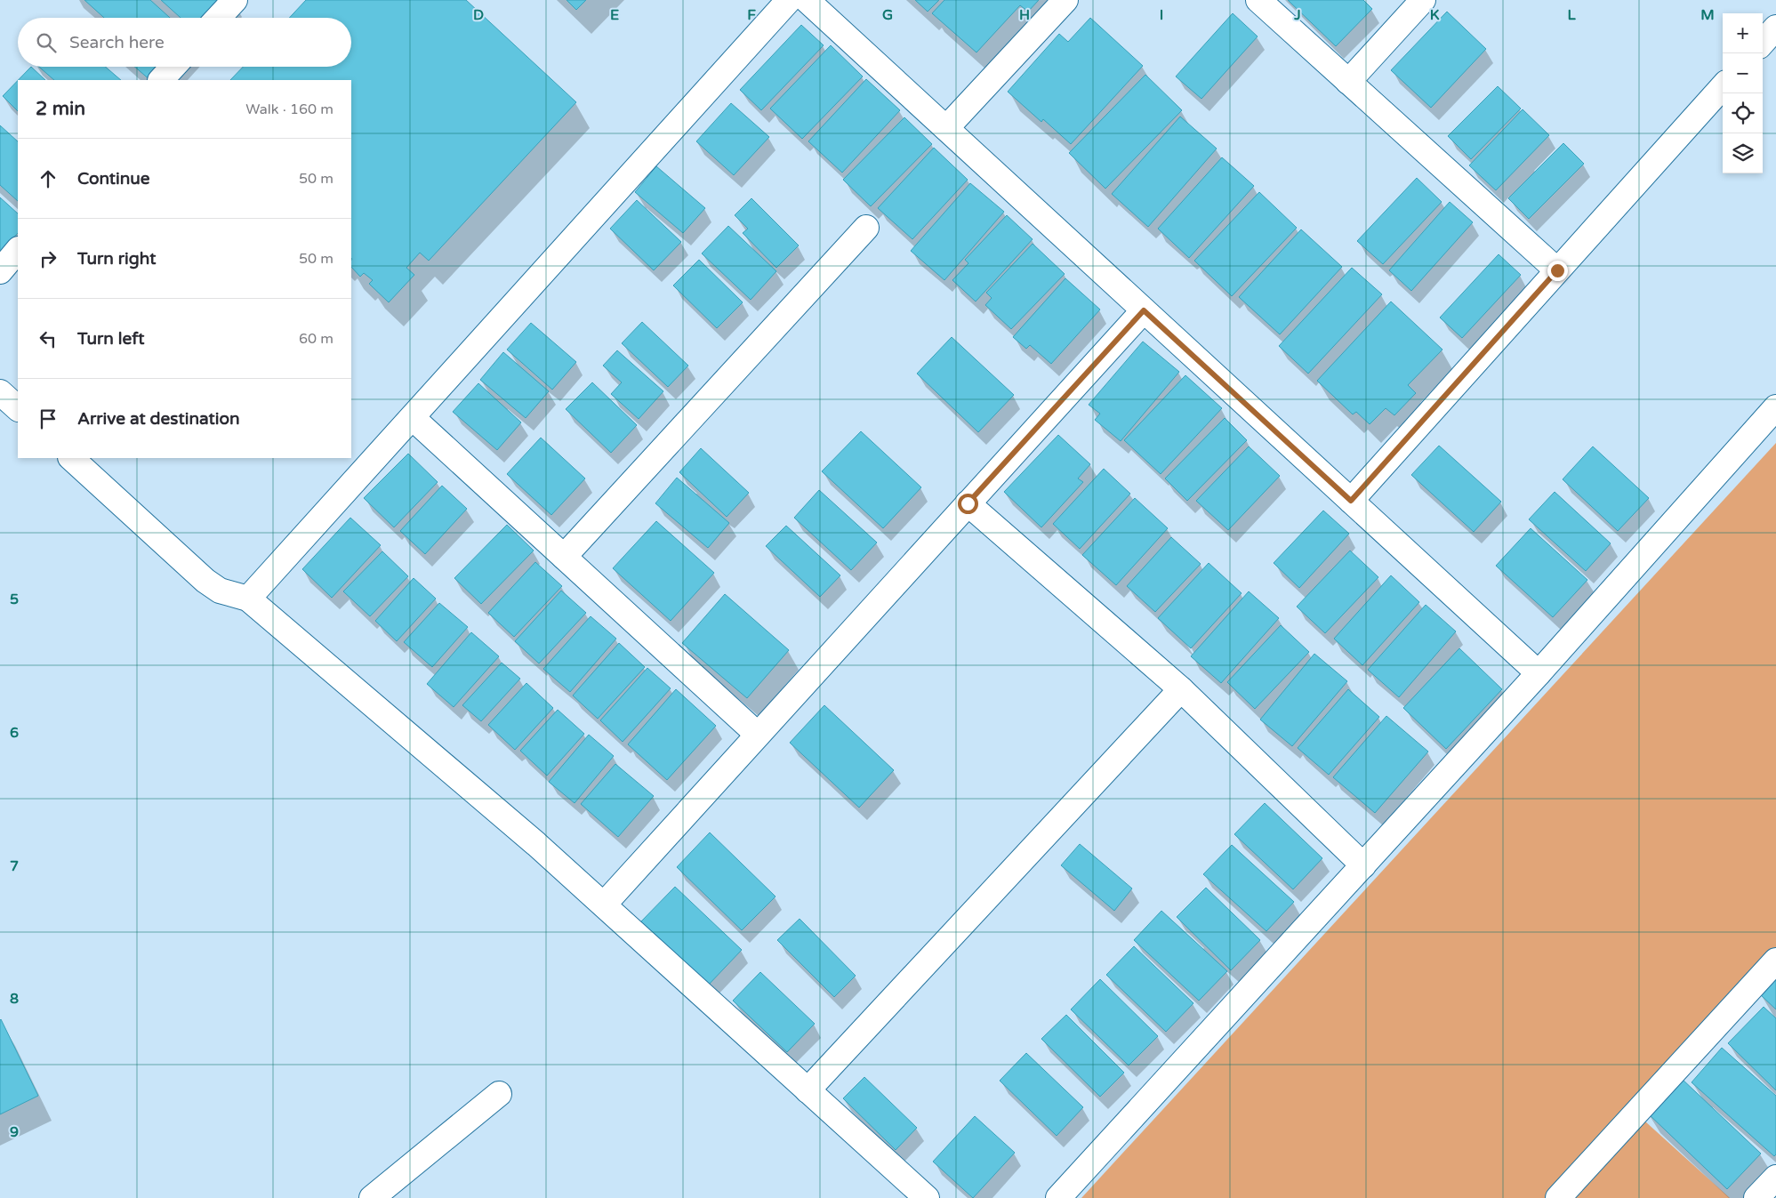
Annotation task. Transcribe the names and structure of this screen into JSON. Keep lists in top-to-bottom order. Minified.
{"page":{"map_buttons":["+","−"],"search":"Search here","heading":["2 min","Walk · 160 m"],"list":[["Continue","50 m"],["Turn right","50 m"],["Turn left","60 m"],"Arrive at destination"]},"grid":{"columns":["D","E","F","G","H","I","J","K","L","M"],"rows":["5","6","7","8","9"]}}
